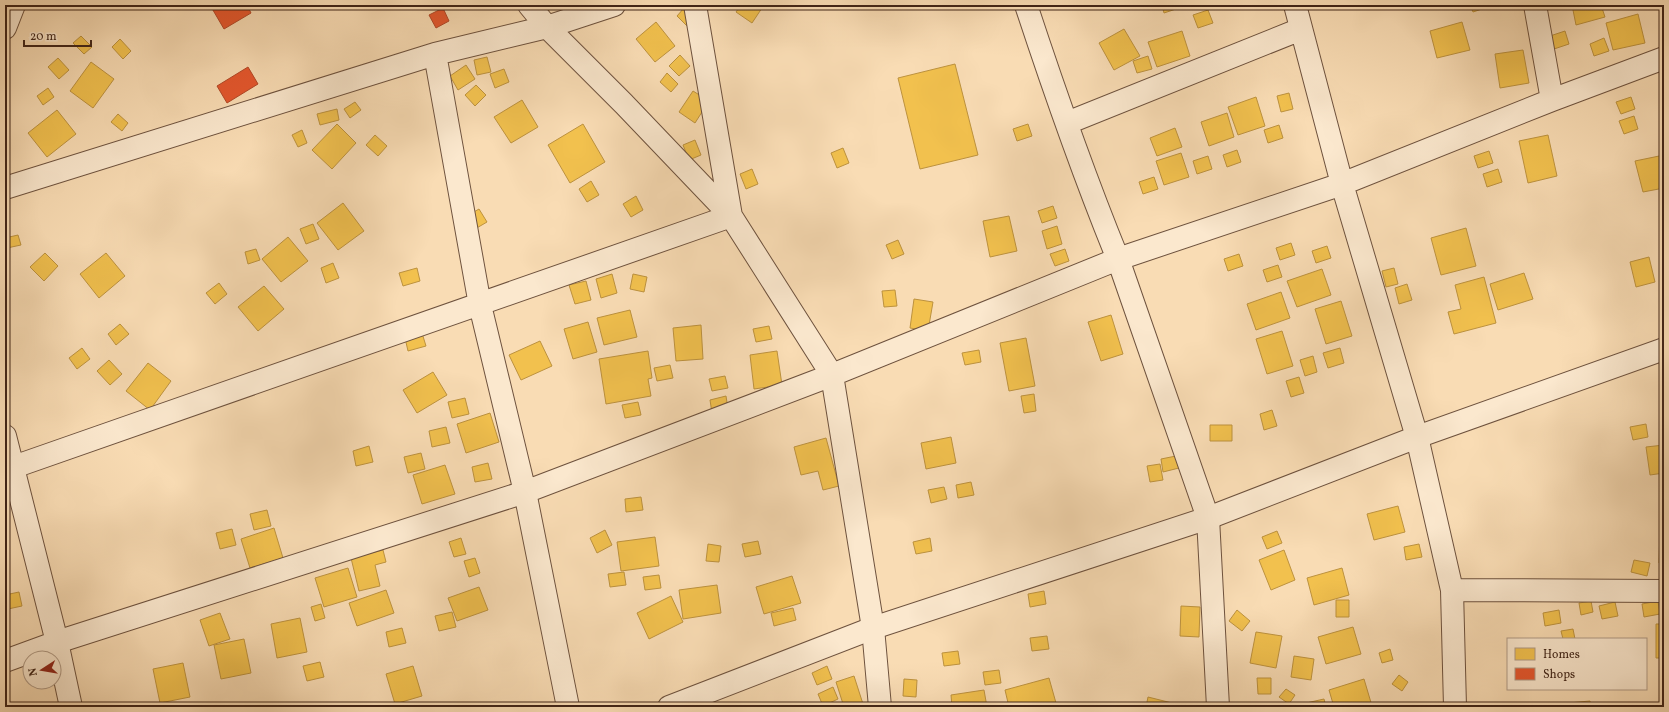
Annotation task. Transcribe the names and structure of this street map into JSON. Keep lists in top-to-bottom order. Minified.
{"legend":["Homes","Shops"],"scale_bar":"20 m","north":"left"}
